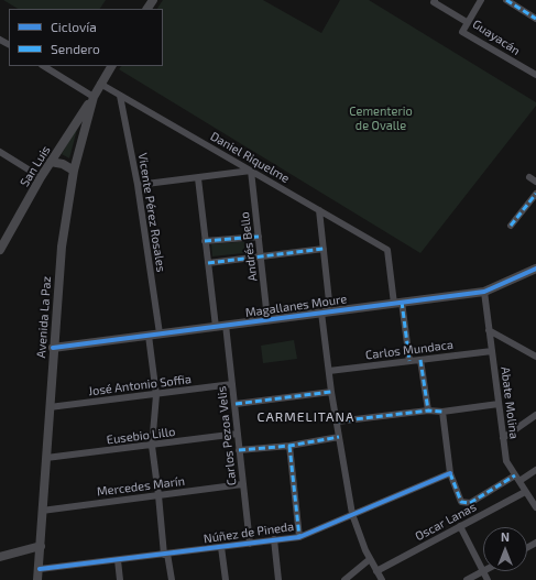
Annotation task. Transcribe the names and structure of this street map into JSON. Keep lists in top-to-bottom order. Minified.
{"streets":{"street":["Guayacán","Daniel Riquelme","San Luis","Vicente Pérez Rosales","Andrés Bello","Magallanes Moure","Avenida La Paz","Carlos Mundaca","José Antonio Soffia","Abate Molina","Eusebio Lillo","Carlos Pezoa Velis","Mercedes Marín","Oscar Lanas","Núñez de Pineda"]},"crossings":[["Daniel Riquelme","Vicente Pérez Rosales"],["Daniel Riquelme","Andrés Bello"],["Daniel Riquelme","Magallanes Moure"],["Daniel Riquelme","Avenida La Paz"],["San Luis","Avenida La Paz"],["Vicente Pérez Rosales","Magallanes Moure"],["Andrés Bello","Magallanes Moure"],["Magallanes Moure","Avenida La Paz"],["Magallanes Moure","Abate Molina"],["Magallanes Moure","Carlos Pezoa Velis"],["Avenida La Paz","José Antonio Soffia"],["Avenida La Paz","Eusebio Lillo"],["Avenida La Paz","Mercedes Marín"],["Avenida La Paz","Núñez de Pineda"],["Carlos Mundaca","Abate Molina"],["José Antonio Soffia","Carlos Pezoa Velis"],["Abate Molina","Oscar Lanas"],["Eusebio Lillo","Carlos Pezoa Velis"],["Carlos Pezoa Velis","Mercedes Marín"],["Carlos Pezoa Velis","Núñez de Pineda"]],"districts":["CARMELITANA"],"parks":["Cementerio de Ovalle"],"legend":["Ciclovía","Sendero"],"north":"top"}
